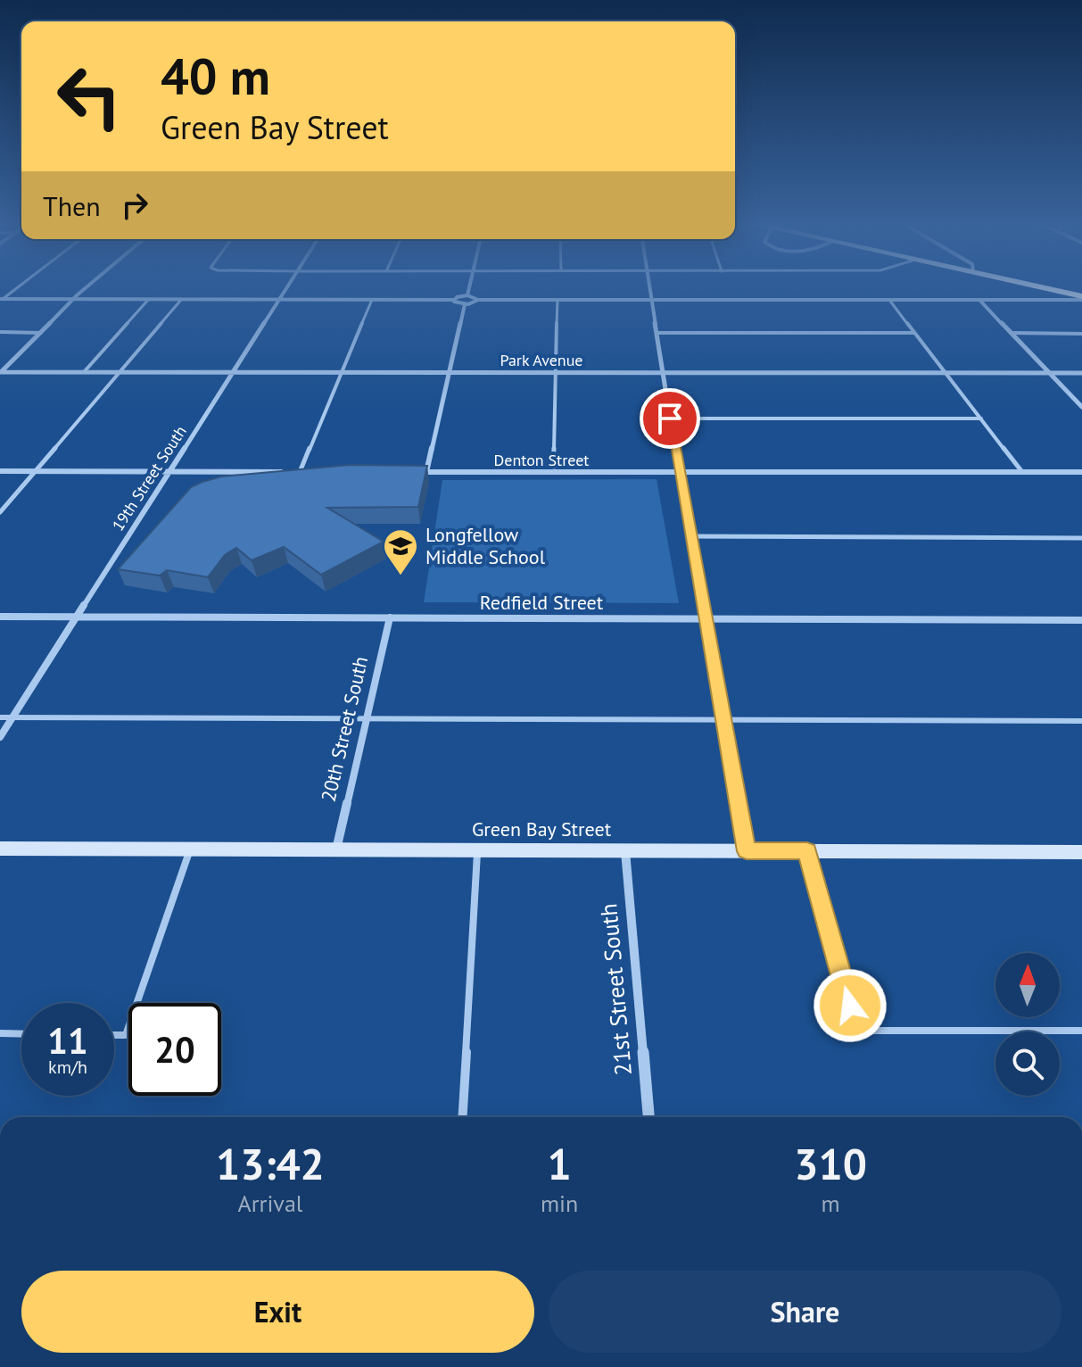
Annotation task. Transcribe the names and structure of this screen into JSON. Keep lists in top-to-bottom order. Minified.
{"streets":{"street":["Park Avenue","Denton Street","19th Street South","Redfield Street","20th Street South","Green Bay Street","21st Street South"]},"crossings":[["Park Avenue","19th Street South"],["19th Street South","Redfield Street"],["Redfield Street","20th Street South"],["20th Street South","Green Bay Street"],["Green Bay Street","21st Street South"]],"places":{"school or university":["Longfellow Middle School"]},"north":"top","page":{"turn":["40 m","Green Bay Street"],"then":"Then","speed":"11 km/h","limit":"20","eta":["13:42","Arrival","1","min","310","m"],"buttons":["Exit","Share"]}}
